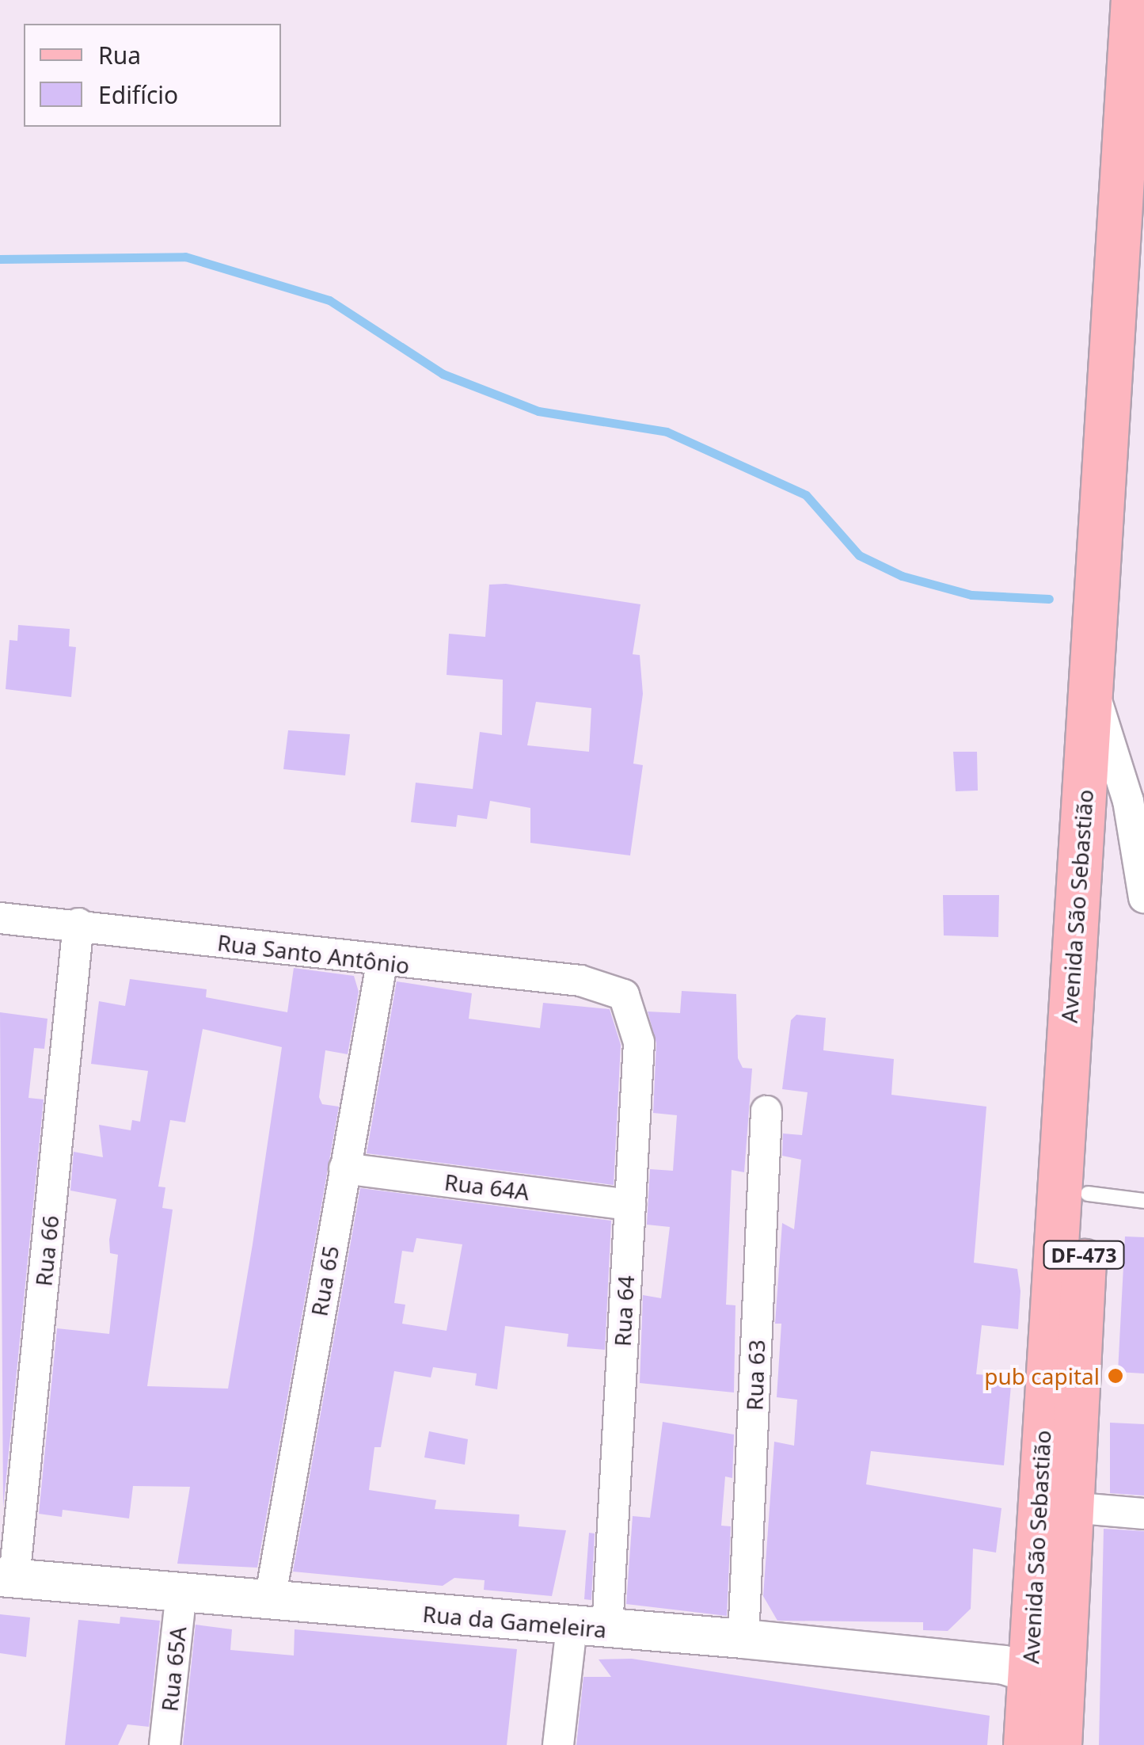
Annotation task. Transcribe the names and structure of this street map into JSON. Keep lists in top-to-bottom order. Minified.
{"streets":{"main road":["Avenida São Sebastião","DF-473"],"street":["Rua Santo Antônio","Rua 64A","Rua 66","Rua 65","Rua 64","Rua 63","Rua da Gameleira","Rua 65A"]},"crossings":[["Avenida São Sebastião","Rua da Gameleira"],["Rua Santo Antônio","Rua 66"],["Rua Santo Antônio","Rua 65"],["Rua Santo Antônio","Rua 64"],["Rua 64A","Rua 65"],["Rua 64A","Rua 64"],["Rua 66","Rua da Gameleira"],["Rua 65","Rua da Gameleira"],["Rua 64","Rua da Gameleira"],["Rua 63","Rua da Gameleira"],["Rua da Gameleira","Rua 65A"]],"places":["pub capital"],"legend":["Rua","Edifício"]}
